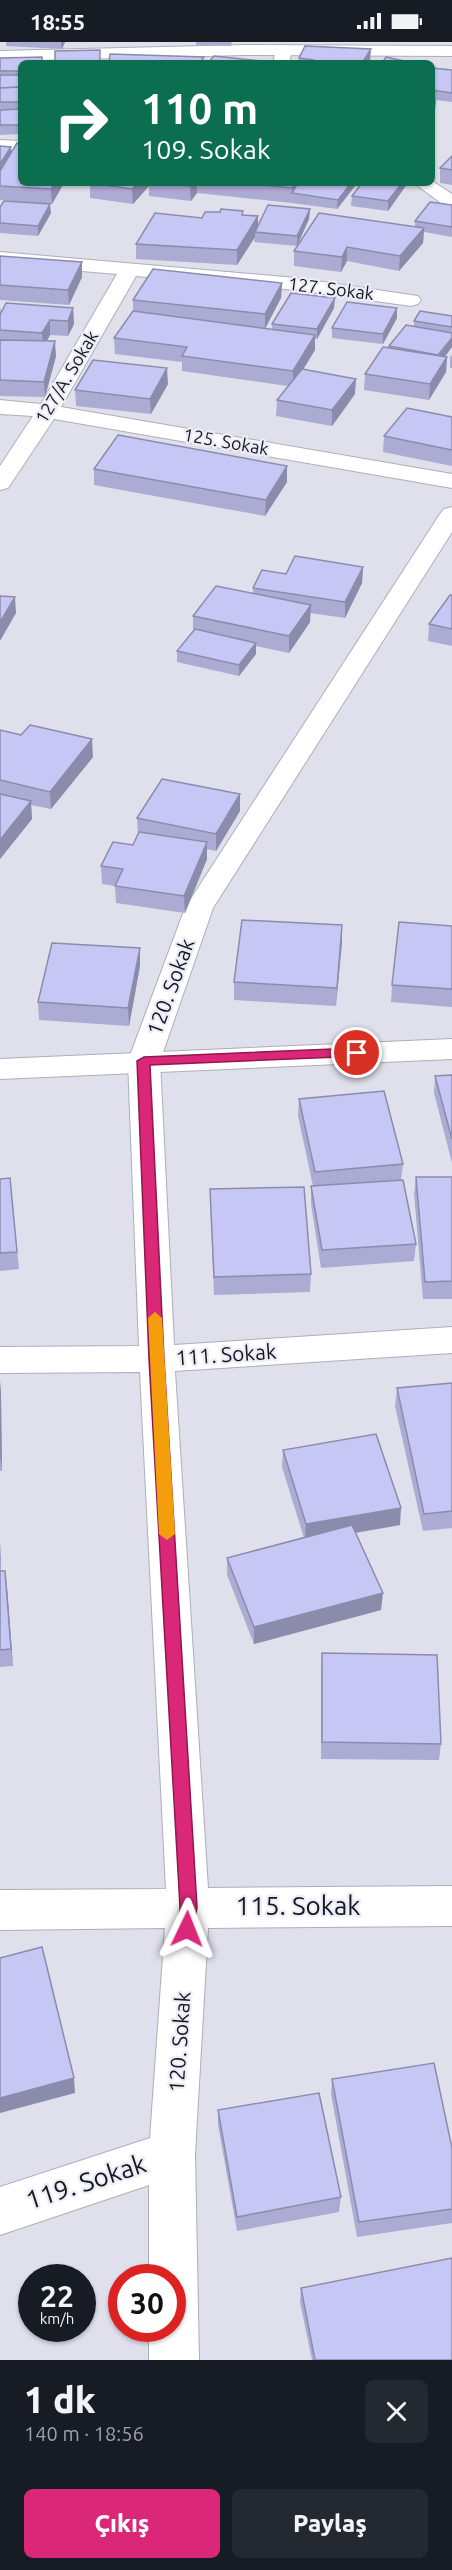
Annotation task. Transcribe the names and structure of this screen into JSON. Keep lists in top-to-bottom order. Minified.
{"streets":{"street":["127. Sokak","127/A. Sokak","125. Sokak","120. Sokak","111. Sokak","115. Sokak","119. Sokak"]},"crossings":[["127. Sokak","127/A. Sokak"],["127/A. Sokak","125. Sokak"],["120. Sokak","111. Sokak"],["120. Sokak","115. Sokak"],["120. Sokak","119. Sokak"]],"page":{"status":"18:55","turn":["110 m","109. Sokak"],"speed":"22 km/h","limit":"30","heading":["1 dk","140 m · 18:56"],"buttons":["Çıkış","Paylaş"]}}
